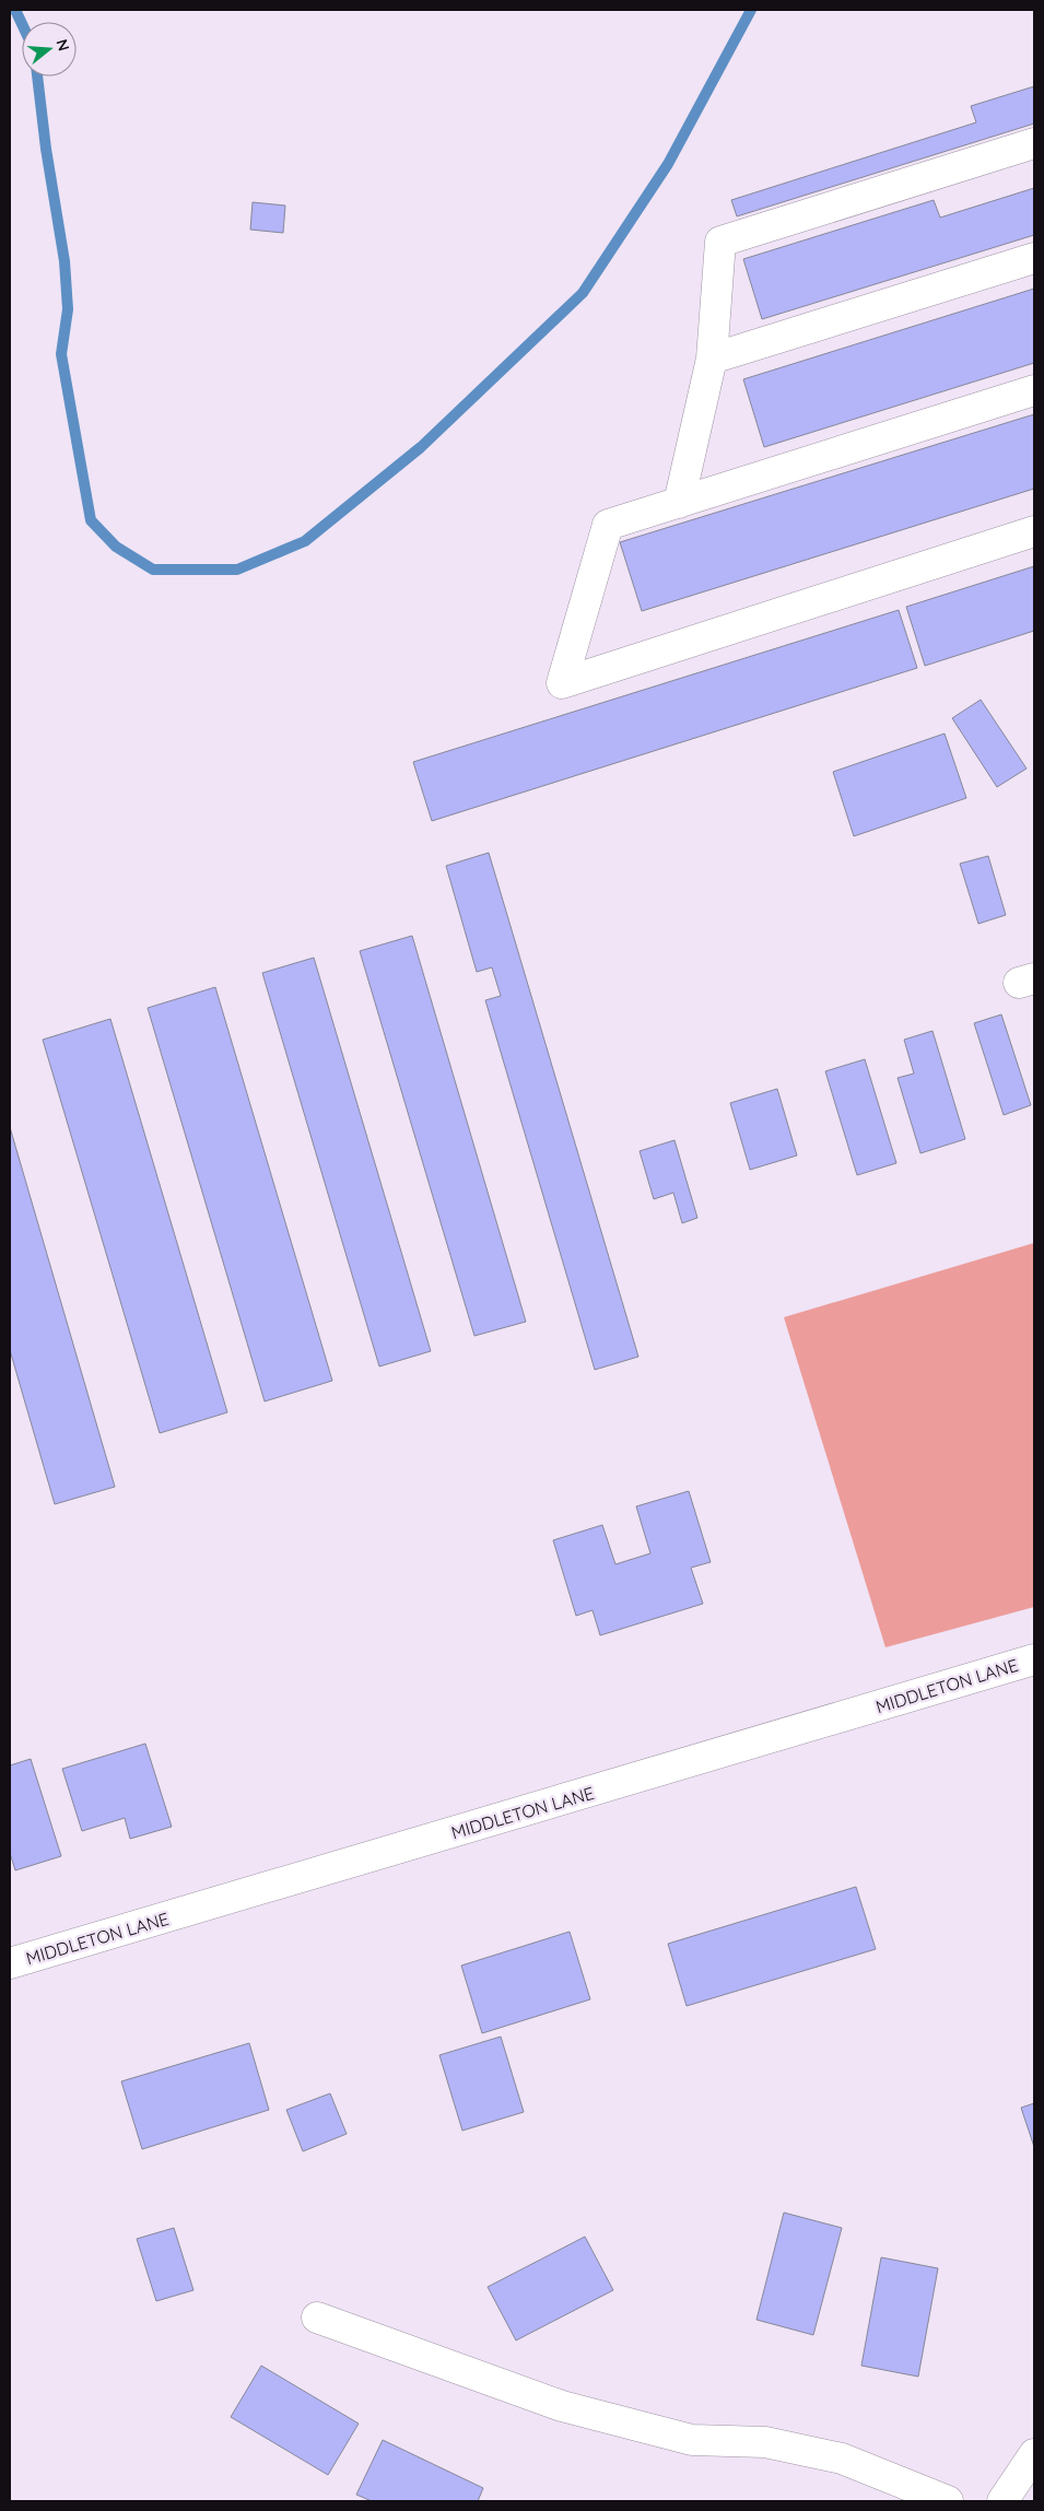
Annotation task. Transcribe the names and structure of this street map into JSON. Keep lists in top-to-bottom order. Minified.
{"streets":{"street":["MIDDLETON LANE"]},"north":"right"}
